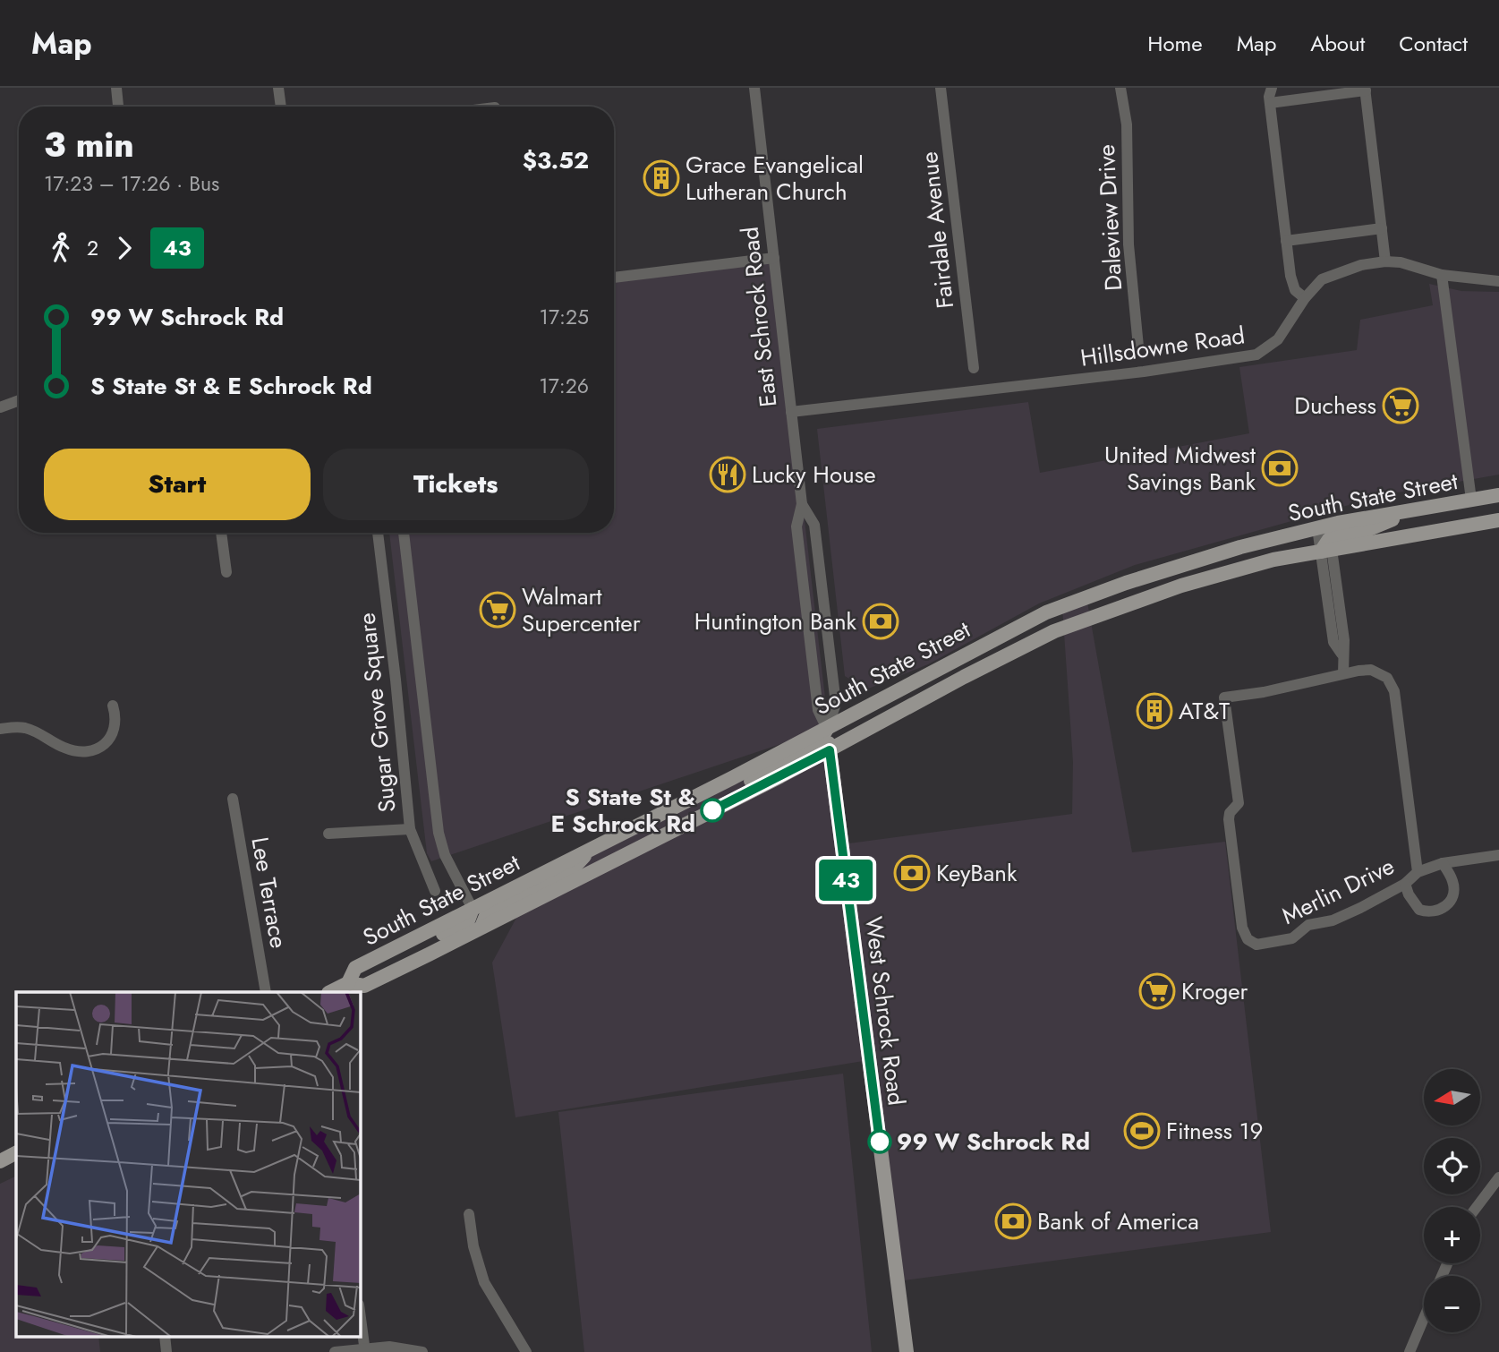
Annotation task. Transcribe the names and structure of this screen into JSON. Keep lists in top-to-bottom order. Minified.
{"streets":{"main road":["East Schrock Road","South State Street","West Schrock Road"],"street":["Daleview Drive","Fairdale Avenue","Hillsdowne Road","Sugar Grove Square","Merlin Drive","Lee Terrace"]},"crossings":[["East Schrock Road","Hillsdowne Road"],["East Schrock Road","South State Street"],["East Schrock Road","West Schrock Road"],["South State Street","West Schrock Road"]],"places":{"building":["Grace Evangelical Lutheran Church","AT&T"],"supermarket":["Duchess","Walmart Supercenter","Kroger"],"bank":["United Midwest Savings Bank","Huntington Bank","KeyBank","Bank of America"],"restaurant":["Lucky House"],"other":["S State St & E Schrock Rd","99 W Schrock Rd"],"sports":["Fitness 19"]},"lines":["bus line 43"],"north":"left","page":{"header":"Map","nav":["Home","Map","About","Contact"],"on_map":"43","heading":["3 min","17:23 – 17:26 · Bus","$3.52"],"legs":["2","43"],"list":[{"name":"99 W Schrock Rd","value":"17:25"},{"name":"S State St & E Schrock Rd","value":"17:26"}],"buttons":["Start","Tickets"],"map_buttons":["+","−"]}}
